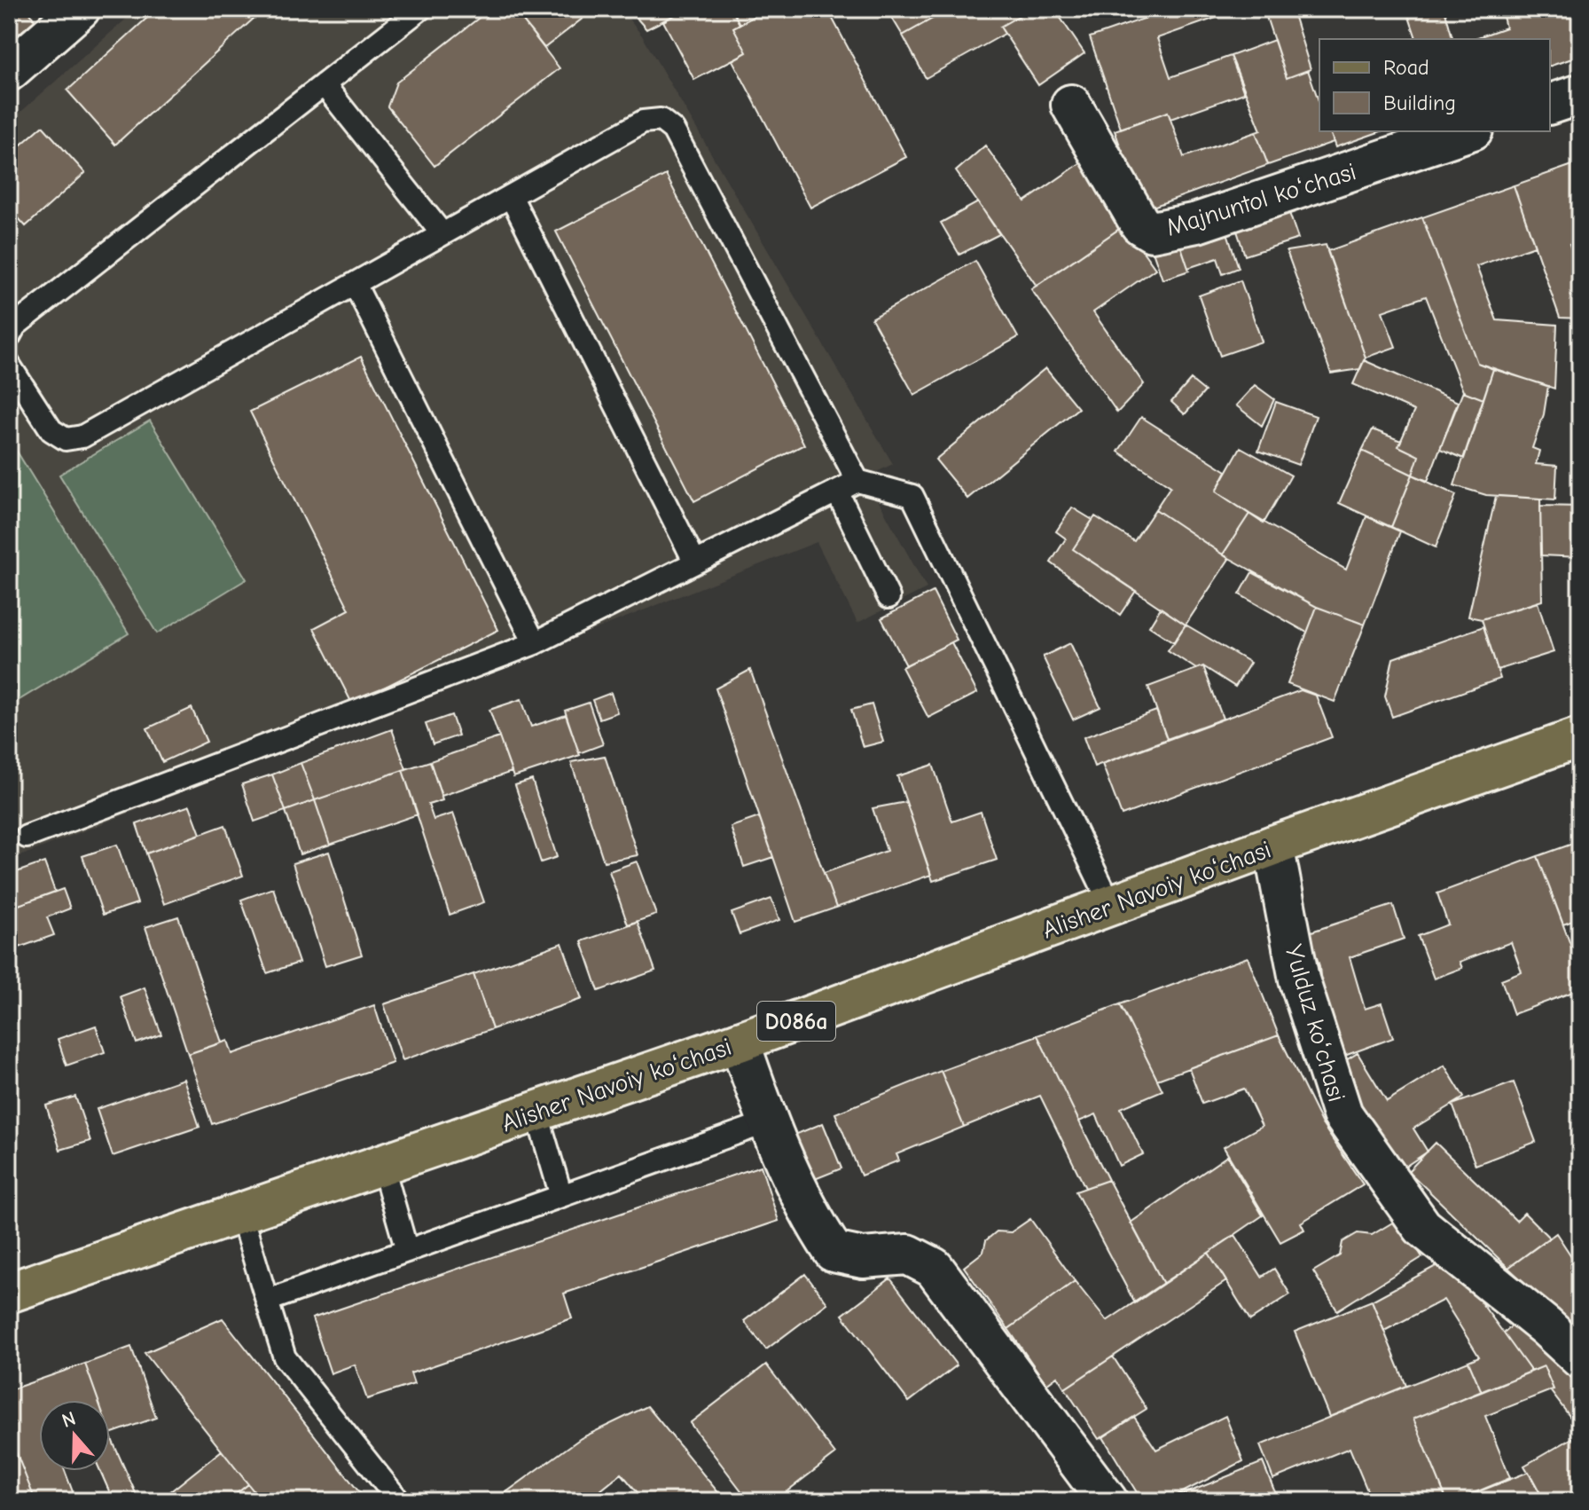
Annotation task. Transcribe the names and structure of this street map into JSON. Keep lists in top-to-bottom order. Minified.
{"streets":{"main road":["Alisher Navoiy koʻchasi","D086a"],"street":["Majnuntol koʻchasi","Yulduz koʻchasi"]},"crossings":[["Alisher Navoiy koʻchasi","Yulduz koʻchasi"]],"legend":["Road","Building"],"north":"top"}
